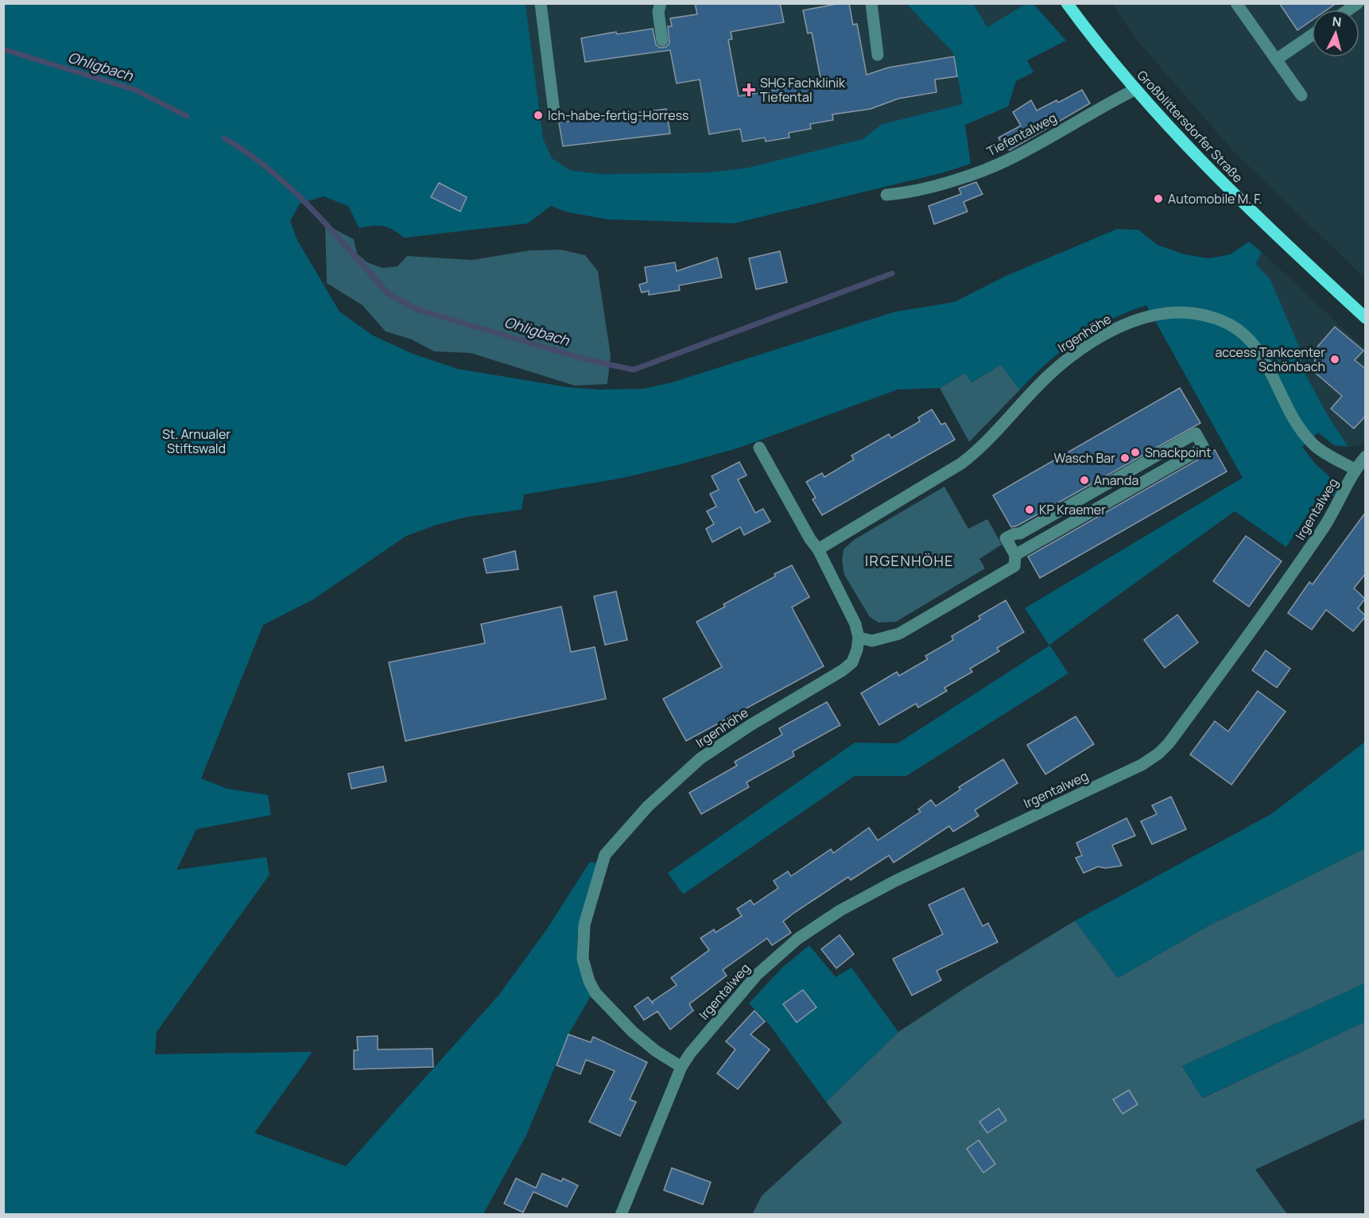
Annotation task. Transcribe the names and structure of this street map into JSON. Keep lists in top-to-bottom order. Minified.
{"streets":{"main road":["Großblittersdorfer Straße"],"street":["Tiefentalweg","Irgenhöhe","Irgentalweg"]},"crossings":[["Großblittersdorfer Straße","Tiefentalweg"],["Irgenhöhe","Irgentalweg"]],"districts":["IRGENHÖHE"],"water":["Ohligbach"],"parks":["St. Arnualer Stiftswald"],"places":{"health":["SHG Fachklinik Tiefental"],"other":["Ich-habe-fertig-Horress","Automobile M. F.","access Tankcenter Schönbach","Snackpoint","Wasch Bar","Ananda","KP Kraemer"]},"north":"top"}
